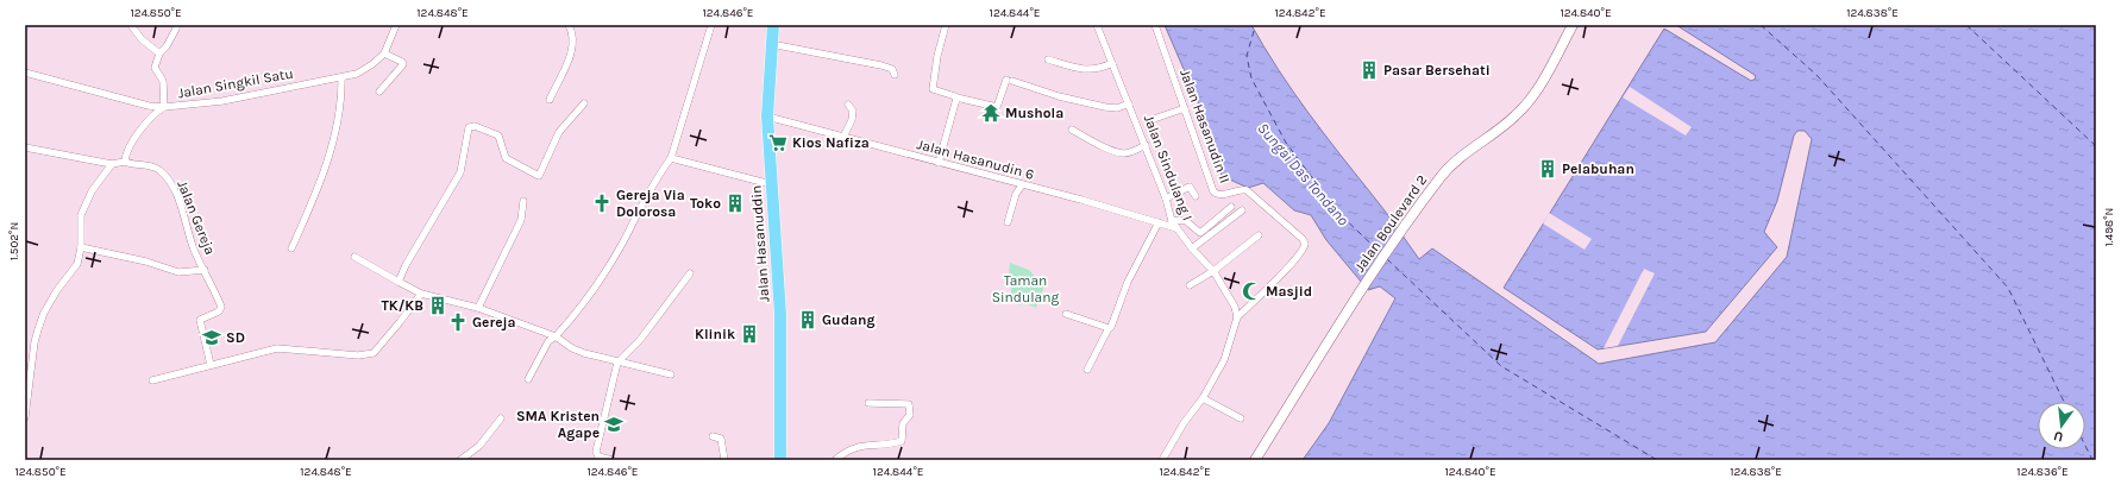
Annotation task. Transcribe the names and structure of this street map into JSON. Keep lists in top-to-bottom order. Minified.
{"streets":{"highway":["Jalan Hasanuddin"],"main road":["Jalan Boulevard 2"],"street":["Jalan Singkil Satu","Jalan Hasanudin II","Jalan Hasanudin 6","Jalan Sindulang I","Jalan Gereja"]},"crossings":[["Jalan Hasanudin II","Jalan Sindulang I"],["Jalan Hasanudin 6","Jalan Sindulang I"],["Jalan Hasanudin 6","Jalan Hasanuddin"]],"water":["Sungai Das Tondano"],"parks":["Taman Sindulang"],"places":{"building":["Pasar Bersehati","Pelabuhan","Toko","TK/KB","Gudang","Klinik"],"temple":["Mushola"],"supermarket":["Kios Nafiza"],"church":["Gereja Via Dolorosa","Gereja"],"mosque":["Masjid"],"school or university":["SD","SMA Kristen Agape"]},"north":"bottom","coordinates":["124.850°E","124.848°E","124.846°E","124.844°E","124.842°E","124.840°E","124.838°E","1.498°N","1.502°N","124.836°E"]}
